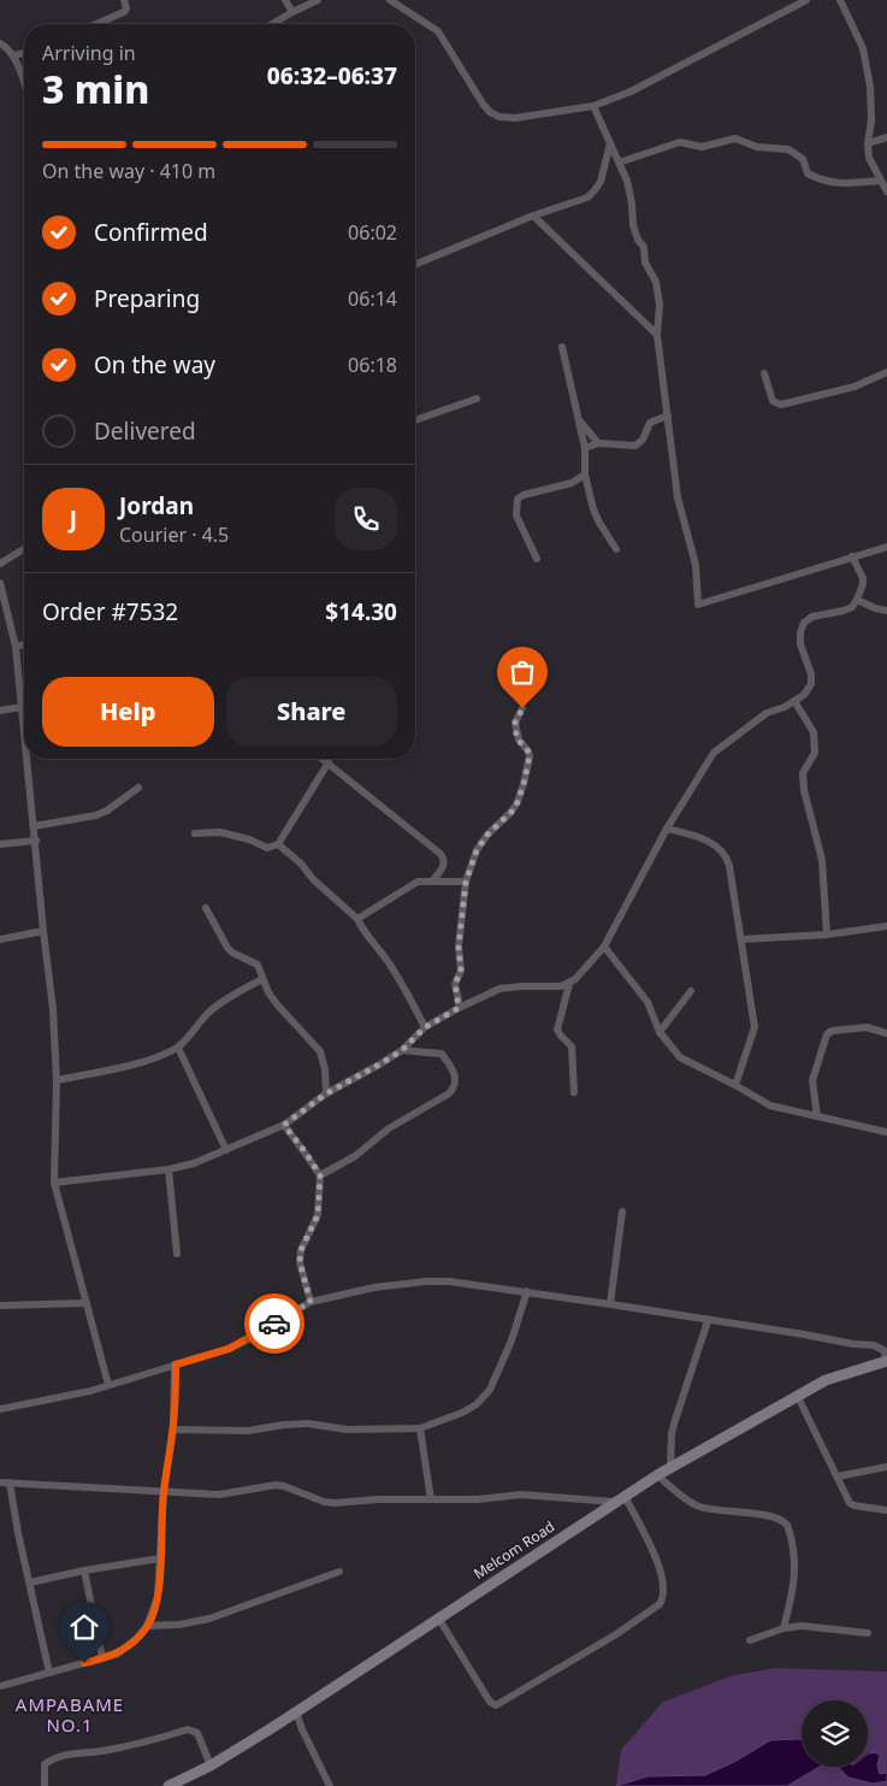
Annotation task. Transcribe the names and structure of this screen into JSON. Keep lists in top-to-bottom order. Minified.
{"streets":{"main road":["Melcom Road"]},"districts":["AMPABAME NO.1"],"page":{"heading":["3 min","Arriving in","06:32–06:37"],"panel":["Jordan","Courier · 4.5","Order #7532","$14.30"],"bar":"On the way · 410 m","list":[["Confirmed","06:02"],["Preparing","06:14"],["On the way","06:18"],"Delivered"],"round":"J","buttons":["Help","Share"]}}
